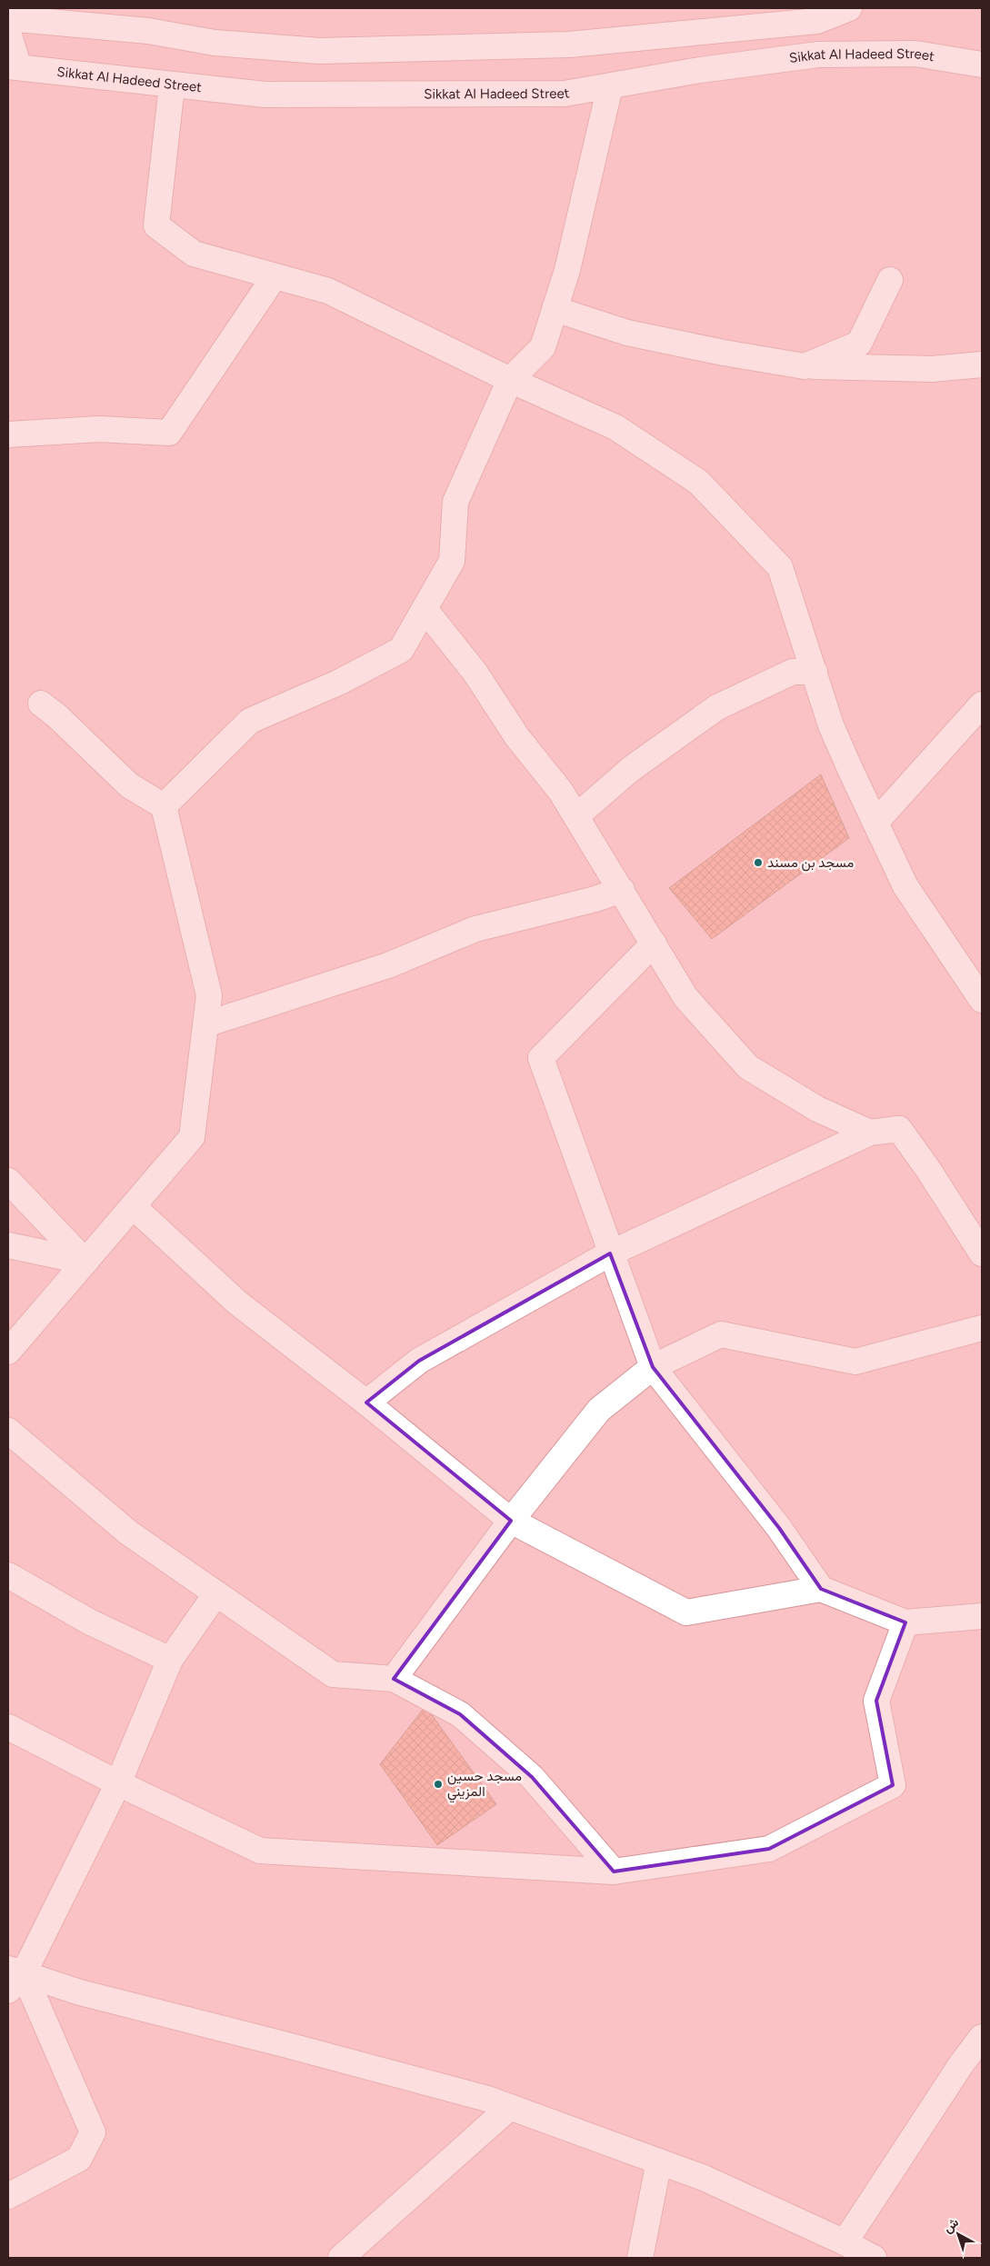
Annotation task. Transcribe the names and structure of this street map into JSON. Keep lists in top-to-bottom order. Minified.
{"streets":{"street":["Sikkat Al Hadeed Street"]},"places":["مسجد بن مسند","مسجد حسين المزيني"],"north":"top left"}
